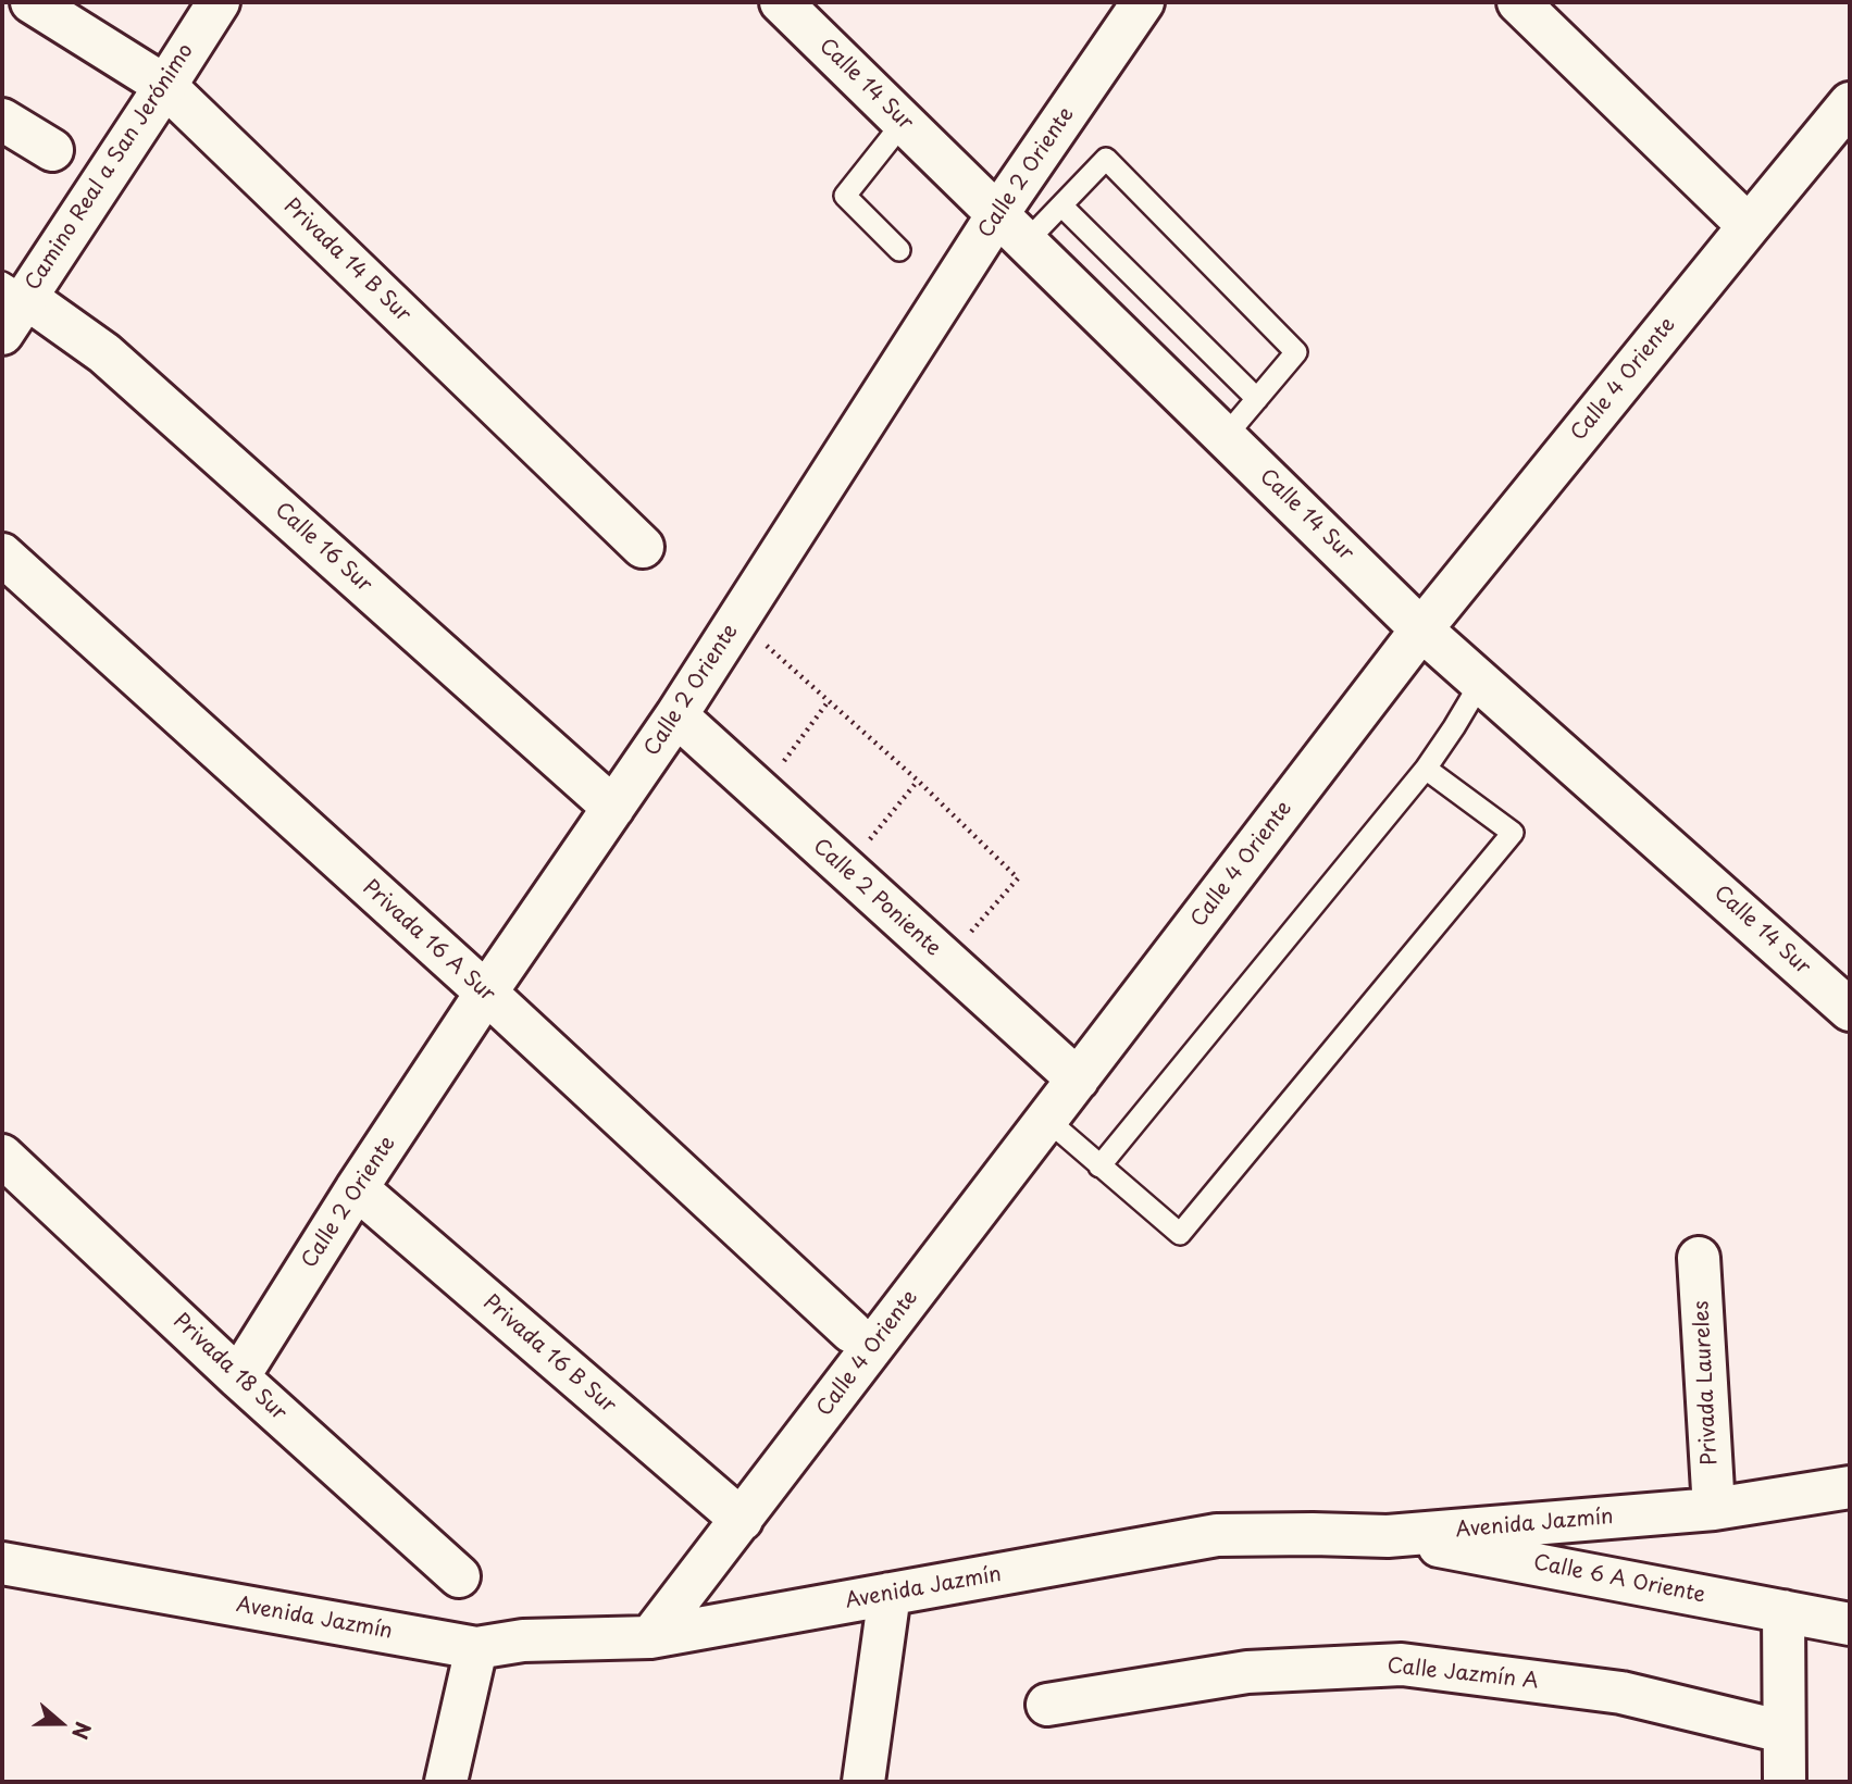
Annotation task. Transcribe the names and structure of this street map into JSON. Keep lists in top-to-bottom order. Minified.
{"streets":{"street":["Calle 14 Sur","Camino Real a San Jerónimo","Calle 2 Oriente","Privada 14 B Sur","Calle 4 Oriente","Calle 16 Sur","Calle 2 Poniente","Privada 16 A Sur","Privada 16 B Sur","Privada 18 Sur","Privada Laureles","Avenida Jazmín","Calle 6 A Oriente","Calle Jazmín A"]},"crossings":[["Calle 14 Sur","Calle 2 Oriente"],["Calle 14 Sur","Calle 4 Oriente"],["Camino Real a San Jerónimo","Privada 14 B Sur"],["Camino Real a San Jerónimo","Calle 16 Sur"],["Calle 2 Oriente","Calle 16 Sur"],["Calle 2 Oriente","Calle 2 Poniente"],["Calle 2 Oriente","Privada 16 A Sur"],["Calle 2 Oriente","Privada 16 B Sur"],["Calle 2 Oriente","Privada 18 Sur"],["Calle 4 Oriente","Calle 2 Poniente"],["Calle 4 Oriente","Privada 16 B Sur"],["Calle 4 Oriente","Avenida Jazmín"],["Privada Laureles","Avenida Jazmín"],["Avenida Jazmín","Calle 6 A Oriente"]],"north":"right"}
